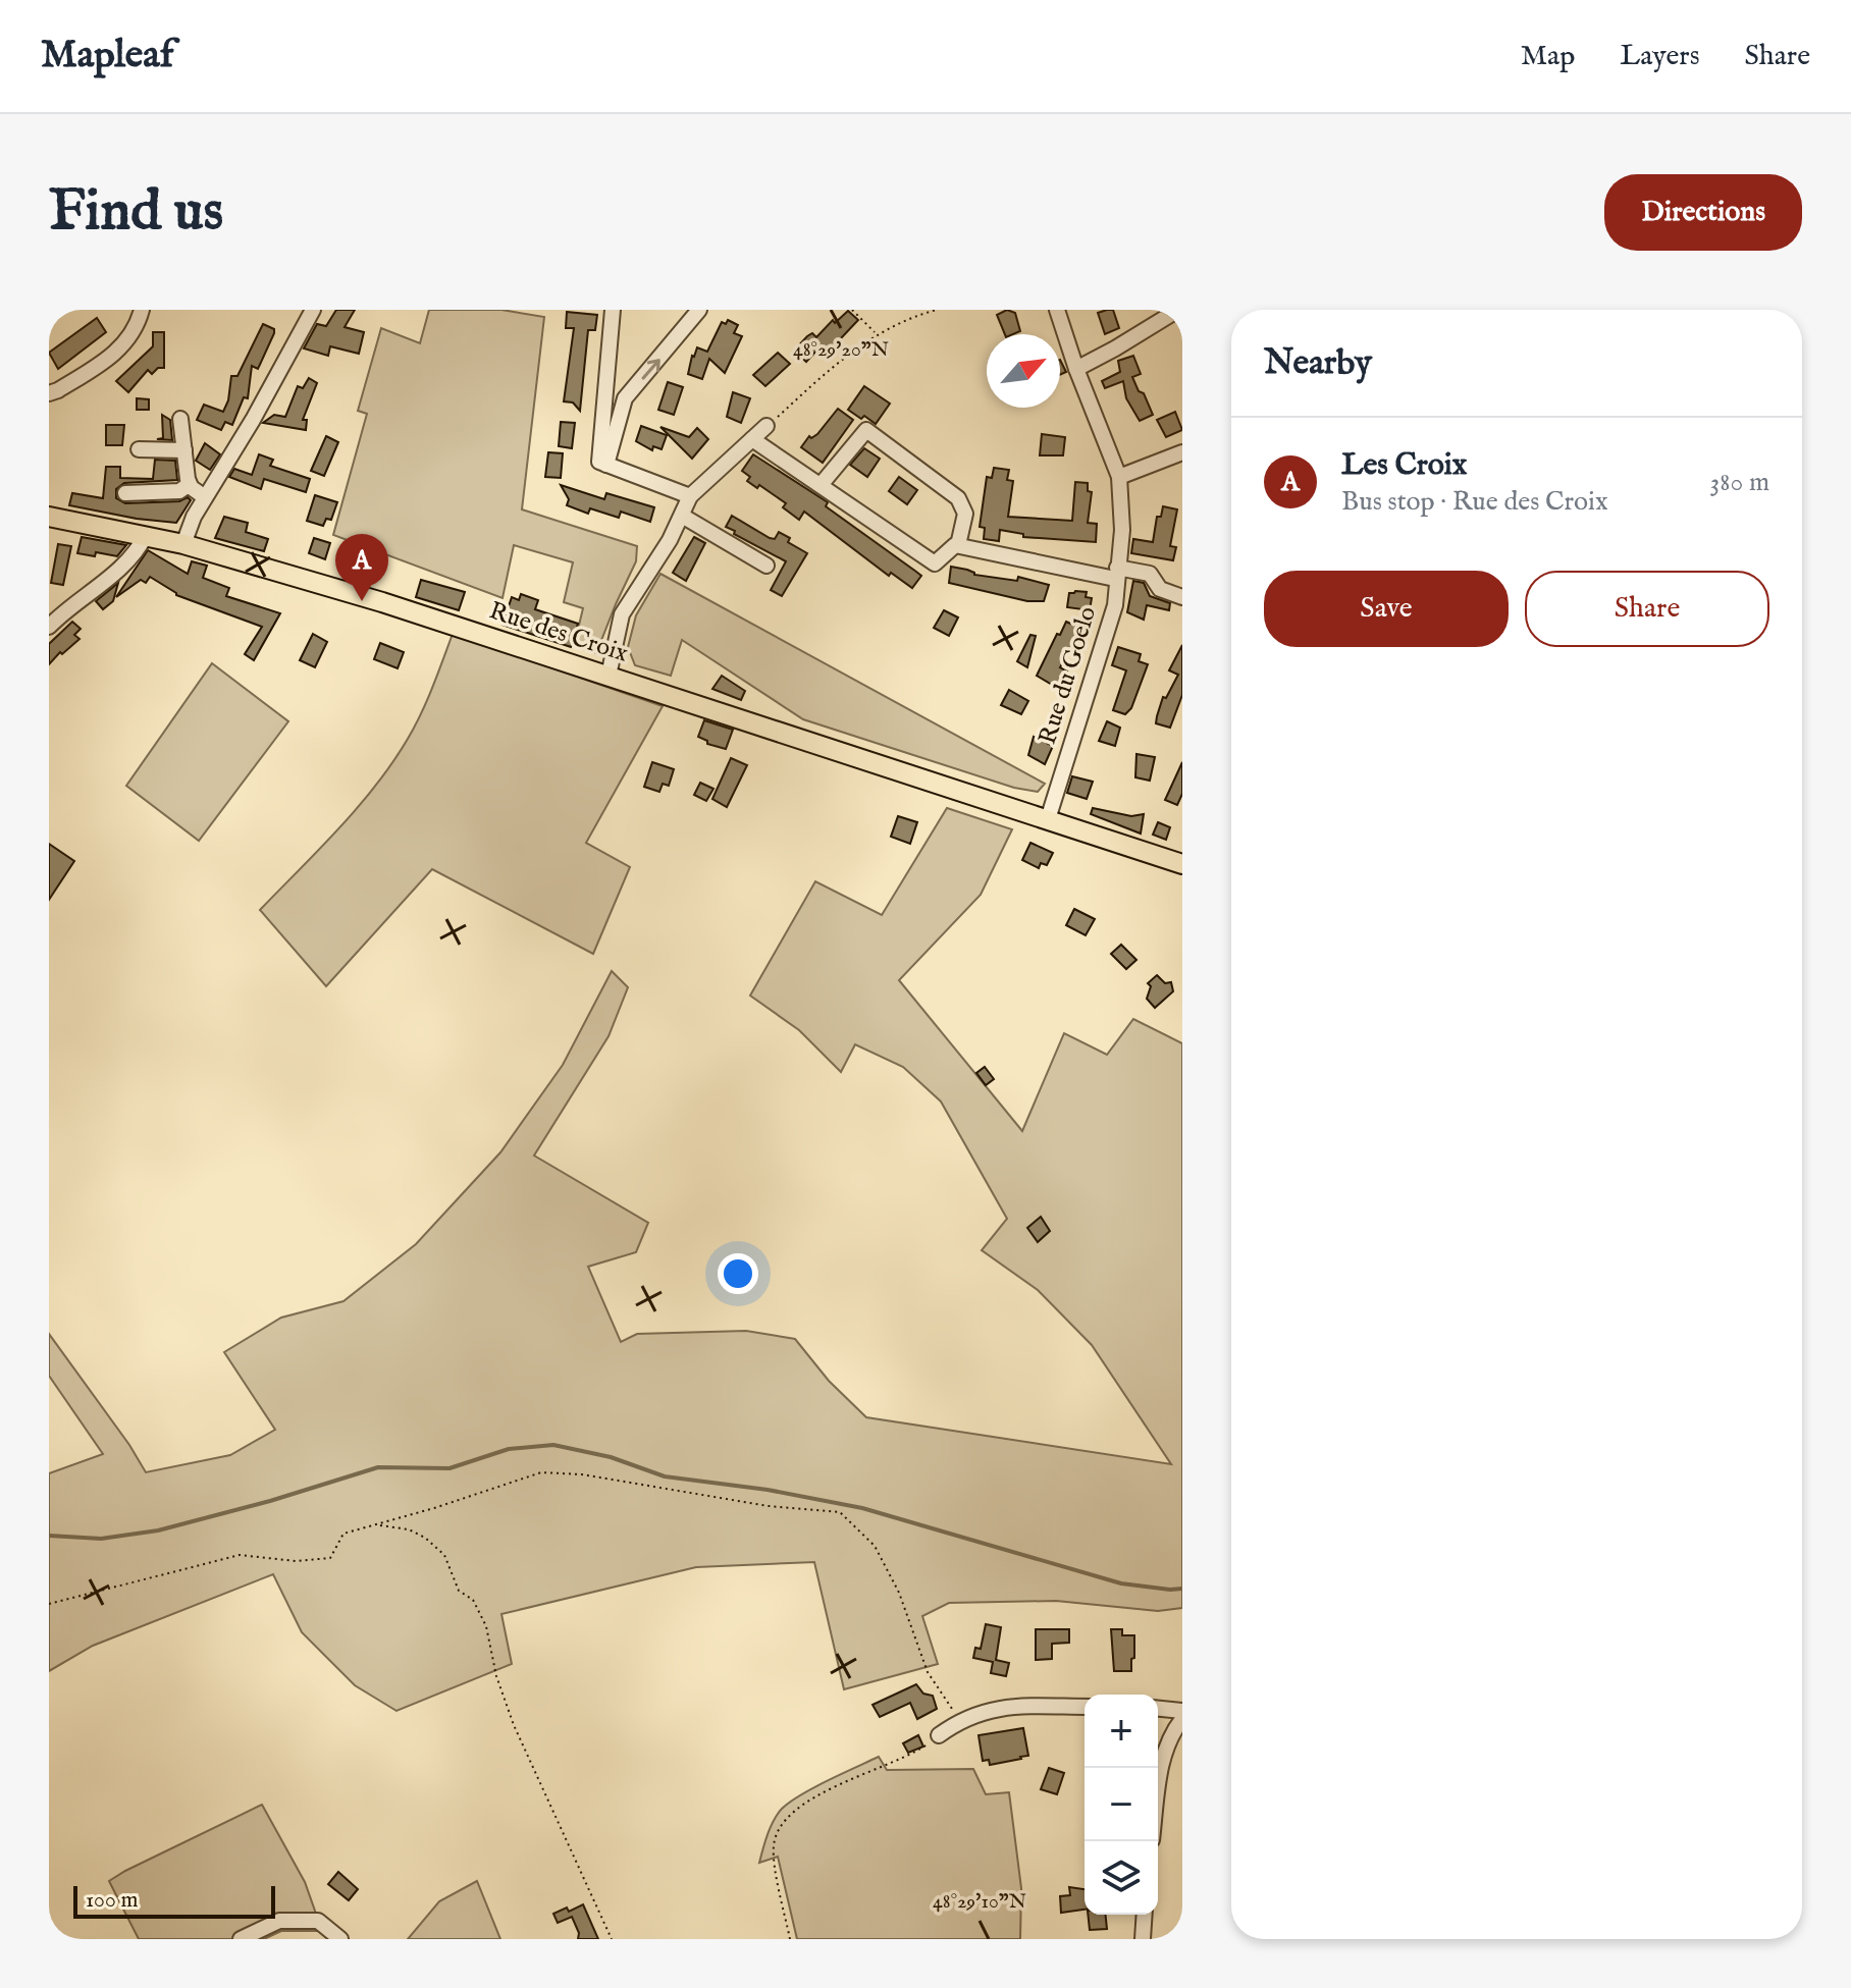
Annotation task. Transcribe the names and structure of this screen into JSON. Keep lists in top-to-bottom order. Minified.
{"streets":{"main road":["Rue des Croix"],"street":["Rue du Goelo"]},"crossings":[["Rue des Croix","Rue du Goelo"]],"scale_bar":"100 m","north":"top right","page":{"header":"Mapleaf","nav":["Map","Layers","Share"],"buttons":["Directions",["Save","Share"]],"title":"Find us","heading":"Nearby","list":[{"mark":"A","name":"Les Croix","note":"Bus stop · Rue des Croix","value":"380 m"}],"pins":"A","map_buttons":["+","−"],"scale":"100 m"},"coordinates":["48°29'20\"N","48°29'10\"N"]}
